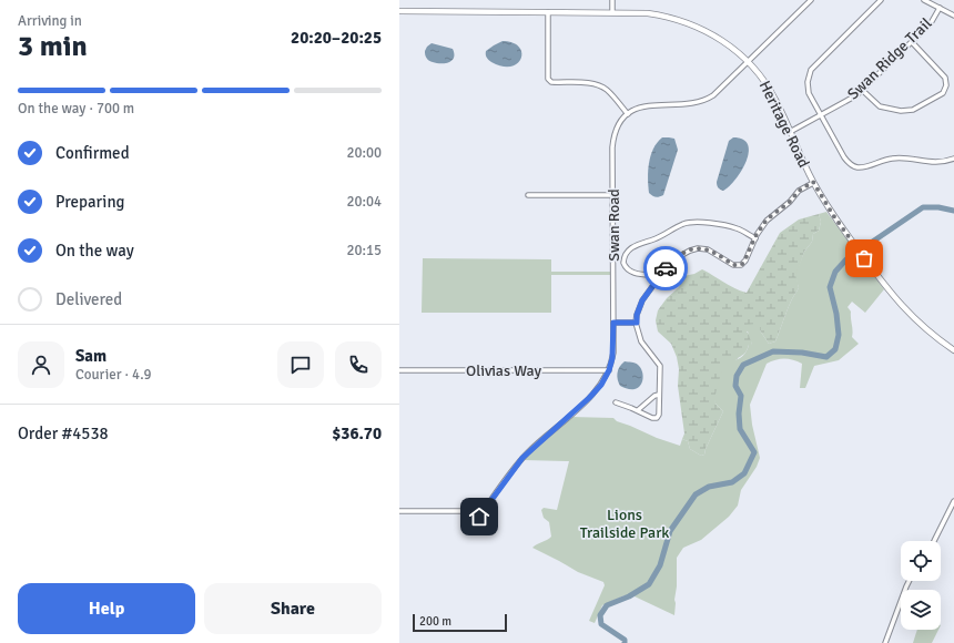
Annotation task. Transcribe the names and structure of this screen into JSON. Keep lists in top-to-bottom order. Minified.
{"streets":{"main road":["Heritage Road"],"street":["Swan Ridge Trail","Swan Road","Olivias Way"]},"crossings":[["Swan Ridge Trail","Heritage Road"],["Swan Road","Olivias Way"]],"parks":["Lions Trailside Park"],"scale_bar":"200 m","page":{"heading":["3 min","Arriving in","20:20–20:25"],"panel":["Sam","Courier · 4.9","Order #4538","$36.70"],"bar":"On the way · 700 m","list":[["Confirmed","20:00"],["Preparing","20:04"],["On the way","20:15"],"Delivered"],"buttons":["Help","Share"],"scale":"200 m"}}
